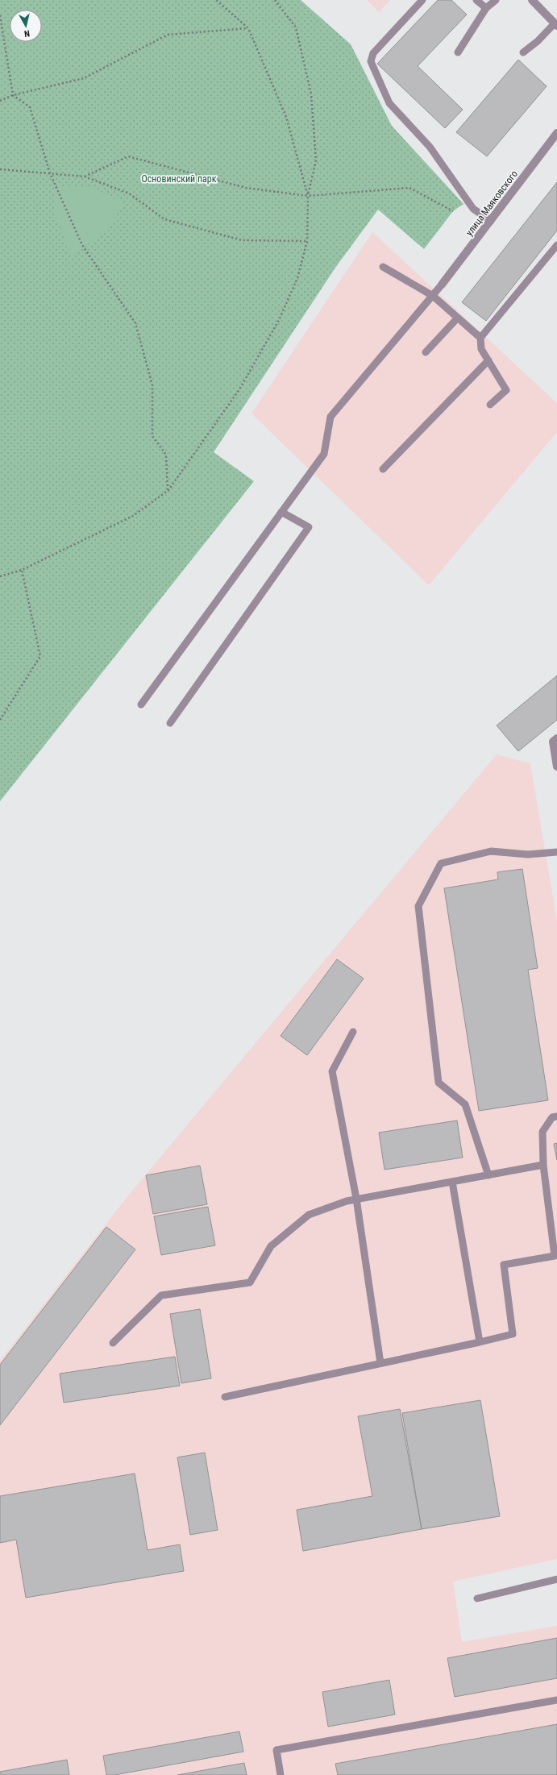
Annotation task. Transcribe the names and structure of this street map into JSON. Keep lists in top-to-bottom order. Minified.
{"streets":{"street":["улица Маяковского"]},"parks":["Основинский парк"],"north":"bottom"}
